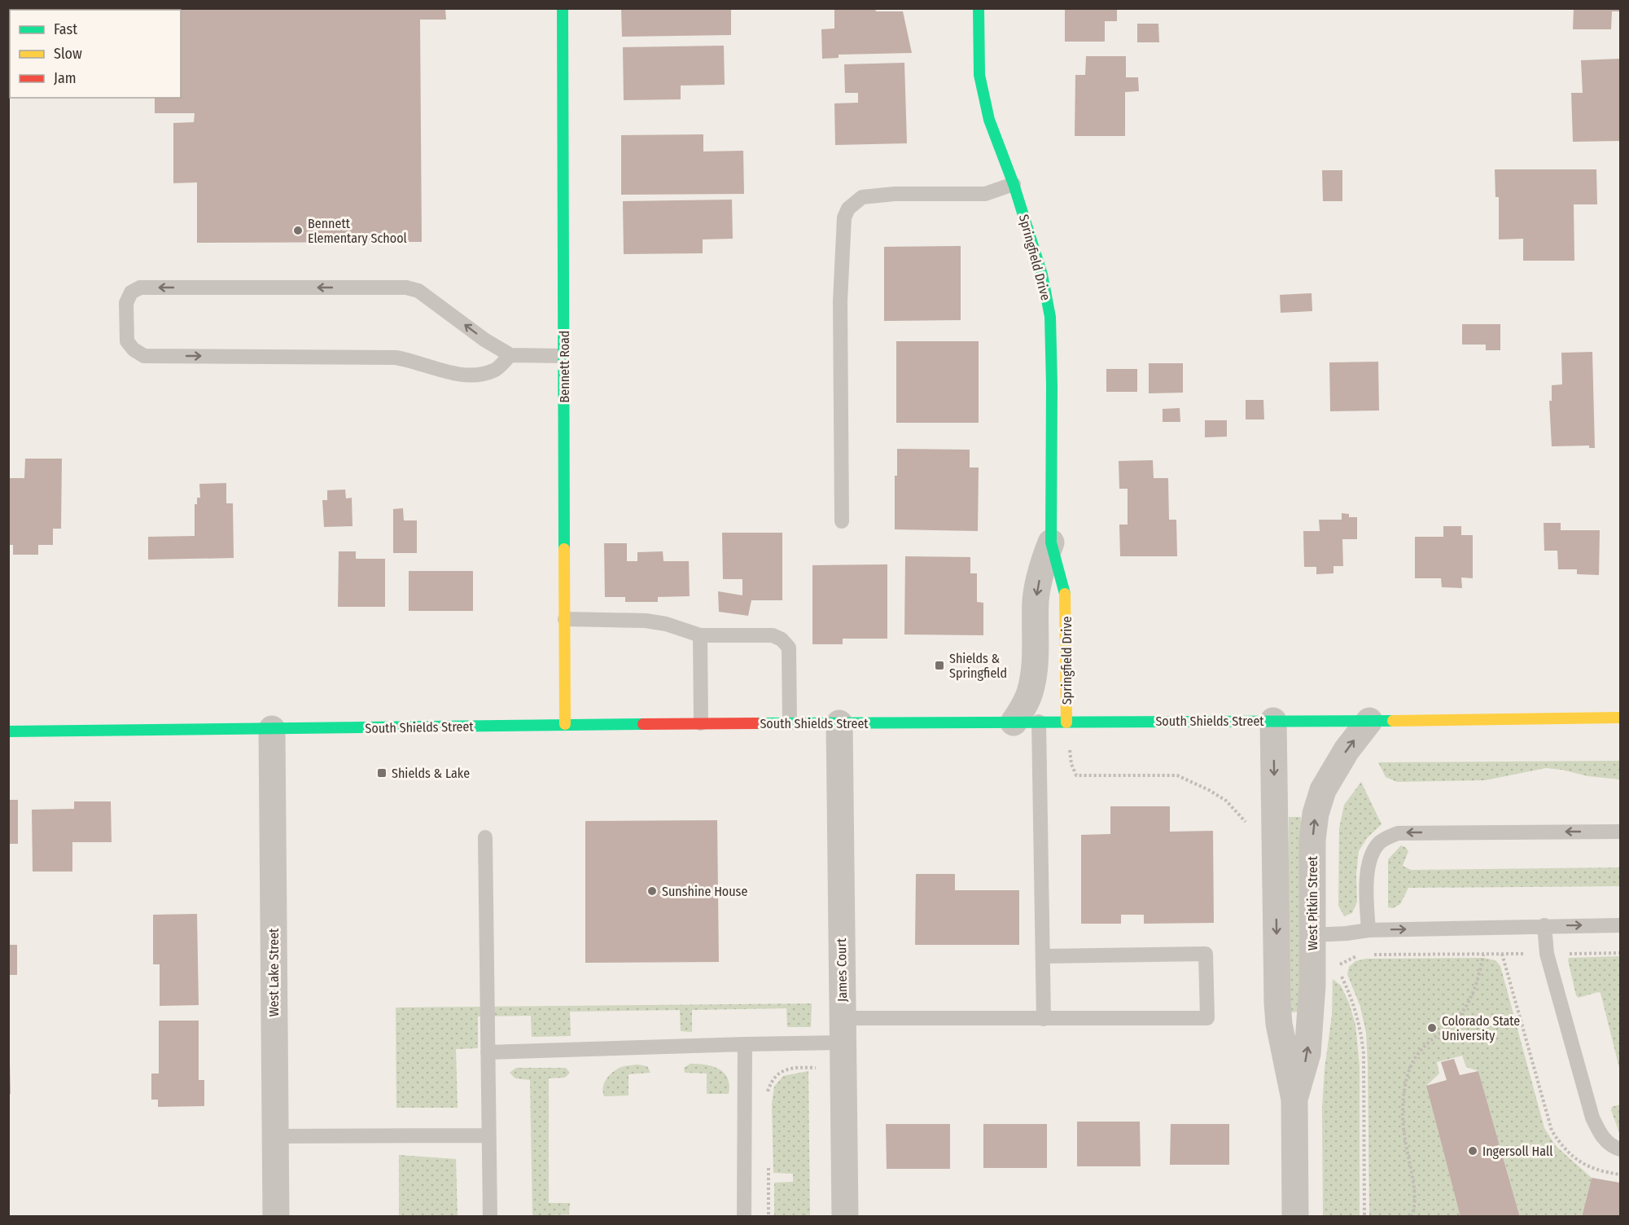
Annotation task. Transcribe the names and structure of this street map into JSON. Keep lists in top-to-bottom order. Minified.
{"streets":{"main road":["Springfield Drive","Bennett Road","South Shields Street"],"street":["West Pitkin Street","James Court","West Lake Street"]},"crossings":[["Springfield Drive","South Shields Street"],["Bennett Road","South Shields Street"],["South Shields Street","West Pitkin Street"],["South Shields Street","James Court"],["South Shields Street","West Lake Street"]],"places":{"other":["Bennett Elementary School","Sunshine House","Colorado State University","Ingersoll Hall"],"transit":["Shields & Springfield","Shields & Lake"]},"legend":["Fast","Slow","Jam"]}
